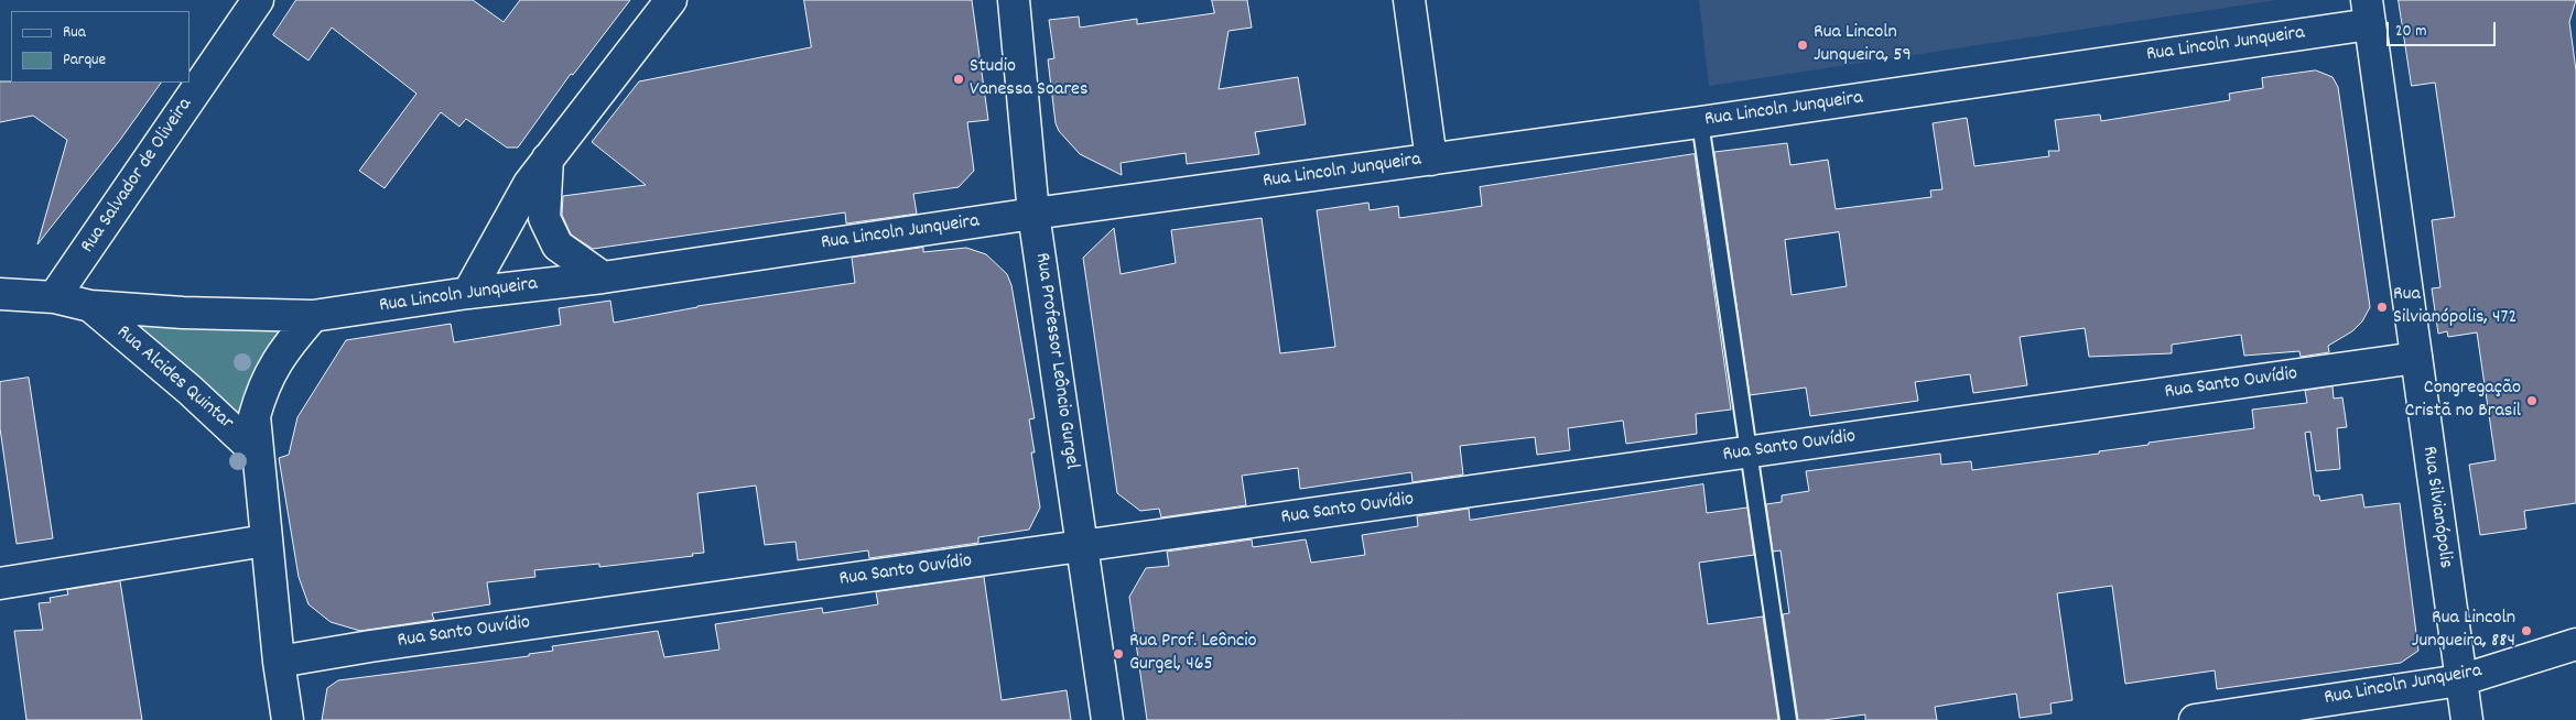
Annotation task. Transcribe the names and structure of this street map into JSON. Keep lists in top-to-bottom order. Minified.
{"streets":{"street":["Rua Lincoln Junqueira","Rua Salvador de Oliveira","Rua Professor Leôncio Gurgel","Rua Alcides Quintar","Rua Santo Ouvídio","Rua Silvianópolis"]},"crossings":[["Rua Lincoln Junqueira","Rua Professor Leôncio Gurgel"],["Rua Lincoln Junqueira","Rua Alcides Quintar"],["Rua Lincoln Junqueira","Rua Silvianópolis"],["Rua Salvador de Oliveira","Rua Alcides Quintar"],["Rua Professor Leôncio Gurgel","Rua Santo Ouvídio"],["Rua Santo Ouvídio","Rua Silvianópolis"]],"places":["Rua Lincoln Junqueira, 59","Studio Vanessa Soares","Rua Silvianópolis, 472","Congregação Cristã no Brasil","Rua Lincoln Junqueira, 884","Rua Prof. Leôncio Gurgel, 465"],"legend":["Rua","Parque"],"scale_bar":"20 m"}
